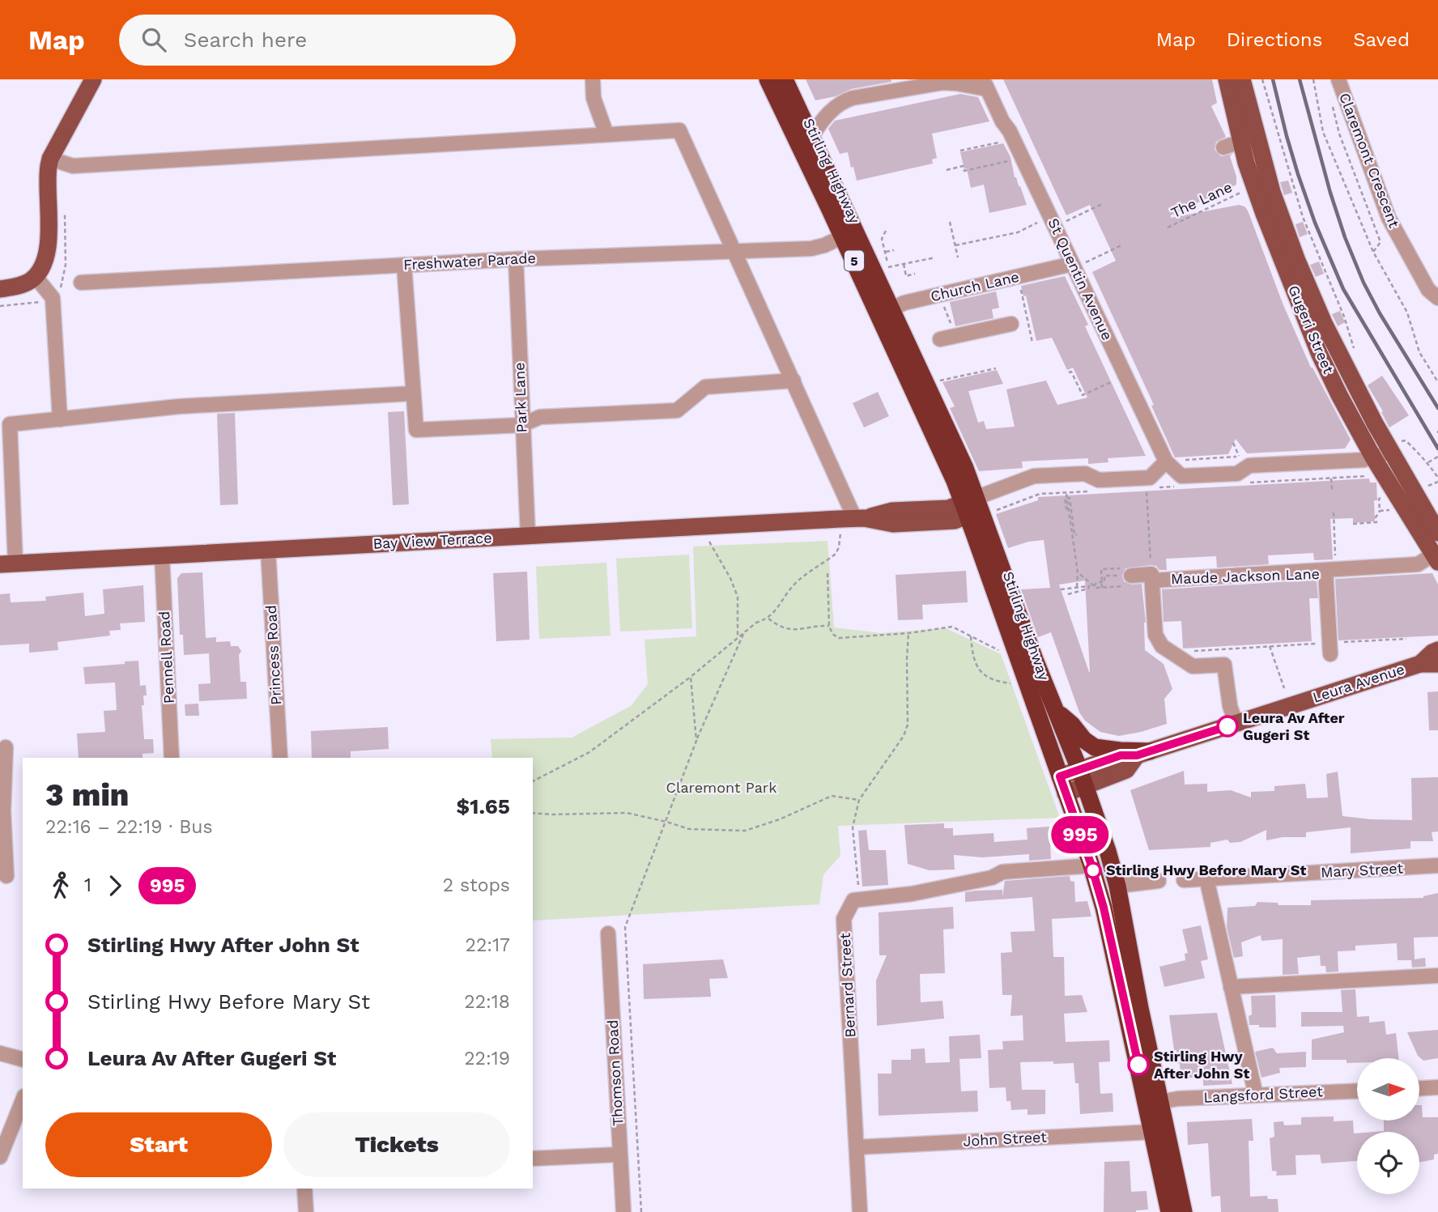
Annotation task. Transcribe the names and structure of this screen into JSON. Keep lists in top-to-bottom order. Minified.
{"streets":{"highway":["Stirling Highway","5"],"main road":["Gugeri Street","Bay View Terrace","Leura Avenue"],"street":["Claremont Crescent","Freshwater Parade","St Quentin Avenue","Church Lane","Park Lane","Maude Jackson Lane","Princess Road","Pennell Road","Mary Street","Bernard Street","Thomson Road","Langsford Street","John Street"],"path":["The Lane"]},"crossings":[["Stirling Highway","Freshwater Parade"],["Stirling Highway","Church Lane"],["Stirling Highway","Bay View Terrace"],["Stirling Highway","Leura Avenue"],["Stirling Highway","Langsford Street"],["Stirling Highway","John Street"],["Freshwater Parade","Park Lane"],["St Quentin Avenue","Church Lane"],["St Quentin Avenue","Gugeri Street"],["St Quentin Avenue","Bay View Terrace"],["Park Lane","Bay View Terrace"],["Bay View Terrace","Princess Road"],["Bay View Terrace","Pennell Road"],["Bernard Street","John Street"]],"parks":["Claremont Park"],"places":["Leura Av After Gugeri St","Stirling Hwy Before Mary St","Stirling Hwy After John St"],"lines":["bus line 995"],"north":"right","page":{"header":"Map","search":"Search here","nav":["Map","Directions","Saved"],"on_map":"995","heading":["3 min","22:16 – 22:19 · Bus","$1.65"],"legs":["1","995","2 stops"],"list":[{"name":"Stirling Hwy After John St","value":"22:17"},{"name":"Stirling Hwy Before Mary St","value":"22:18"},{"name":"Leura Av After Gugeri St","value":"22:19"}],"buttons":["Start","Tickets"]}}
